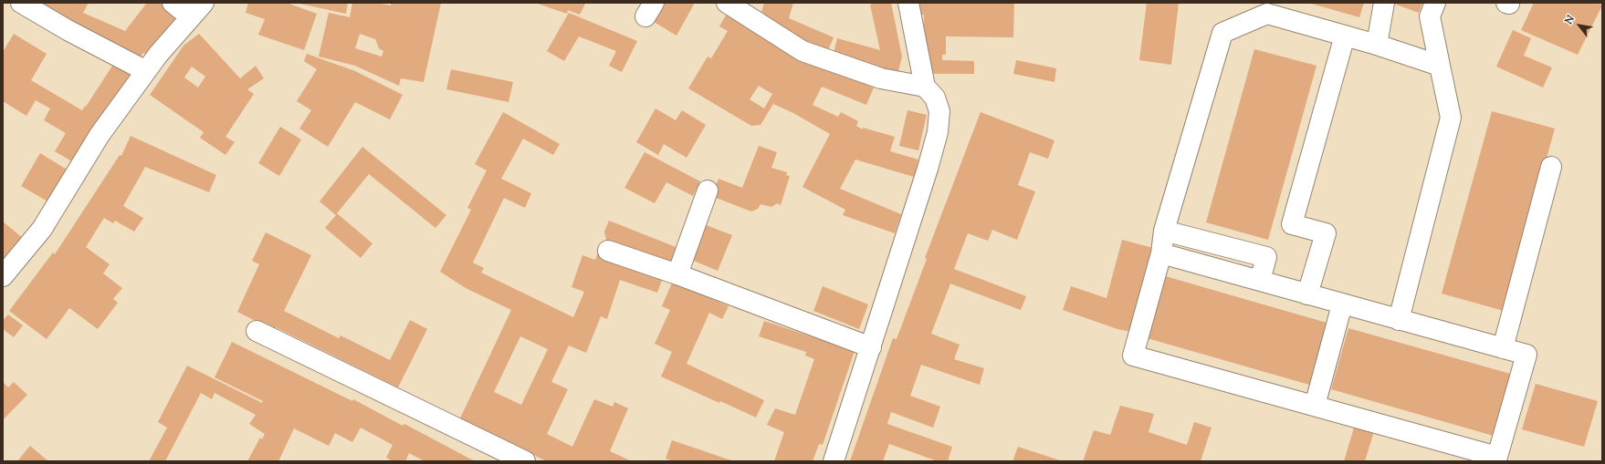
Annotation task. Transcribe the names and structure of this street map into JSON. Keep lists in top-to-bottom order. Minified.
{"north":"top left"}
